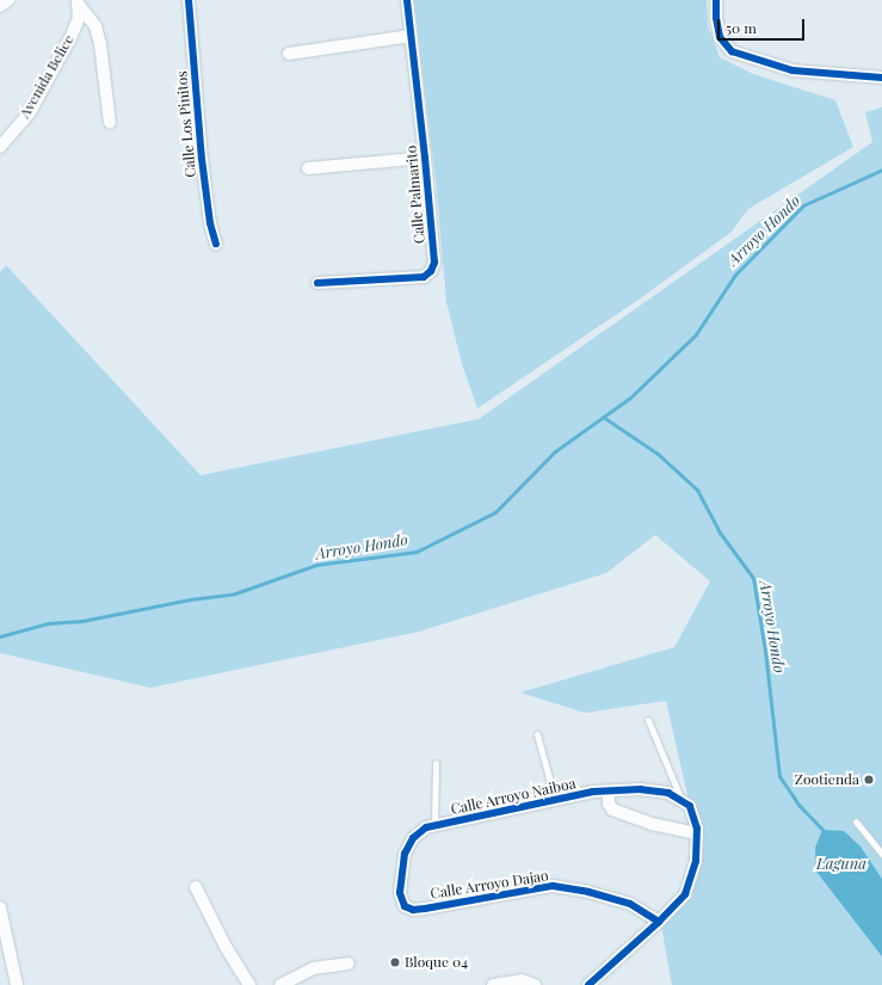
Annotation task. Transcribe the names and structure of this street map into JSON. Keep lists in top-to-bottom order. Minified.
{"streets":{"street":["Avenida Belice","Calle Los Pinitos","Calle Palmarito","Calle Arroyo Naiboa","Calle Arroyo Dajao"]},"crossings":[["Calle Arroyo Naiboa","Calle Arroyo Dajao"]],"water":["Arroyo Hondo","Laguna"],"places":["Zootienda","Bloque 04"],"scale_bar":"50 m"}
